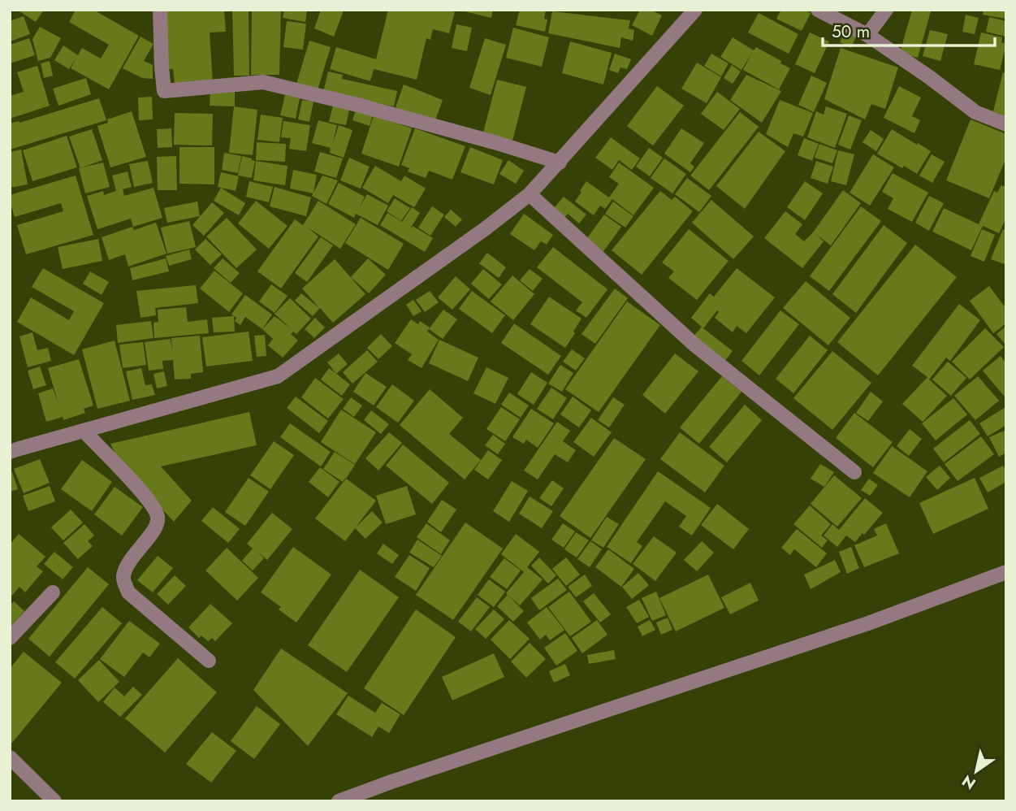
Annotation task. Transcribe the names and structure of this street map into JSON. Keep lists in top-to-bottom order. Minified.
{"scale_bar":"50 m","north":"bottom left"}
